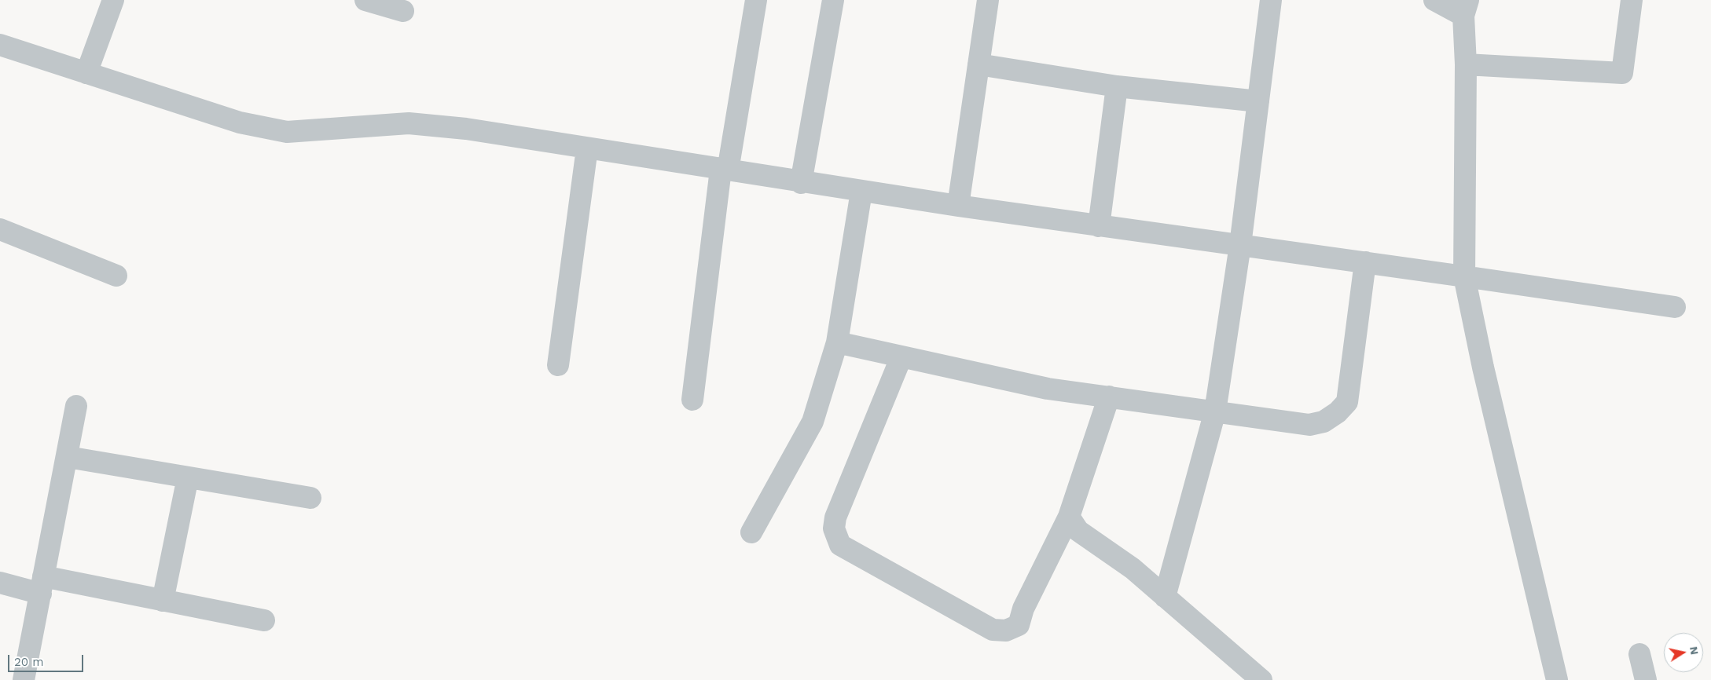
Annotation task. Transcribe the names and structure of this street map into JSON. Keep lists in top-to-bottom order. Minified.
{"scale_bar":"20 m","north":"right"}
